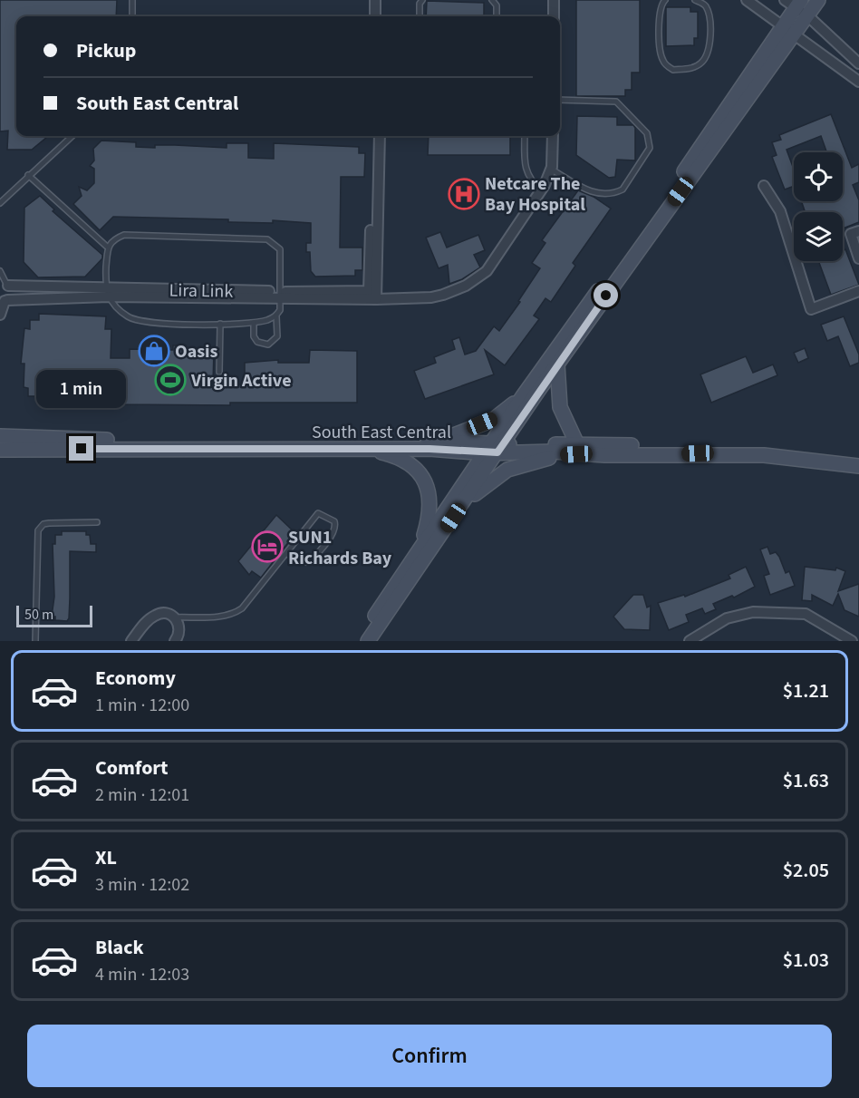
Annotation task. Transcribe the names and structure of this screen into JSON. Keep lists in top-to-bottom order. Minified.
{"streets":{"street":["Lira Link","South East Central"]},"places":{"hospital":["Netcare The Bay Hospital"],"shop":["Oasis"],"sports":["Virgin Active"],"hotel":["SUN1 Richards Bay"]},"scale_bar":"50 m","page":{"banner":["Pickup","South East Central"],"bubble":"1 min","scale":"50 m","list":[{"name":"Economy","note":"1 min · 12:00","value":"$1.21"},{"name":"Comfort","note":"2 min · 12:01","value":"$1.63"},{"name":"XL","note":"3 min · 12:02","value":"$2.05"},{"name":"Black","note":"4 min · 12:03","value":"$1.03"}],"buttons":"Confirm"}}
